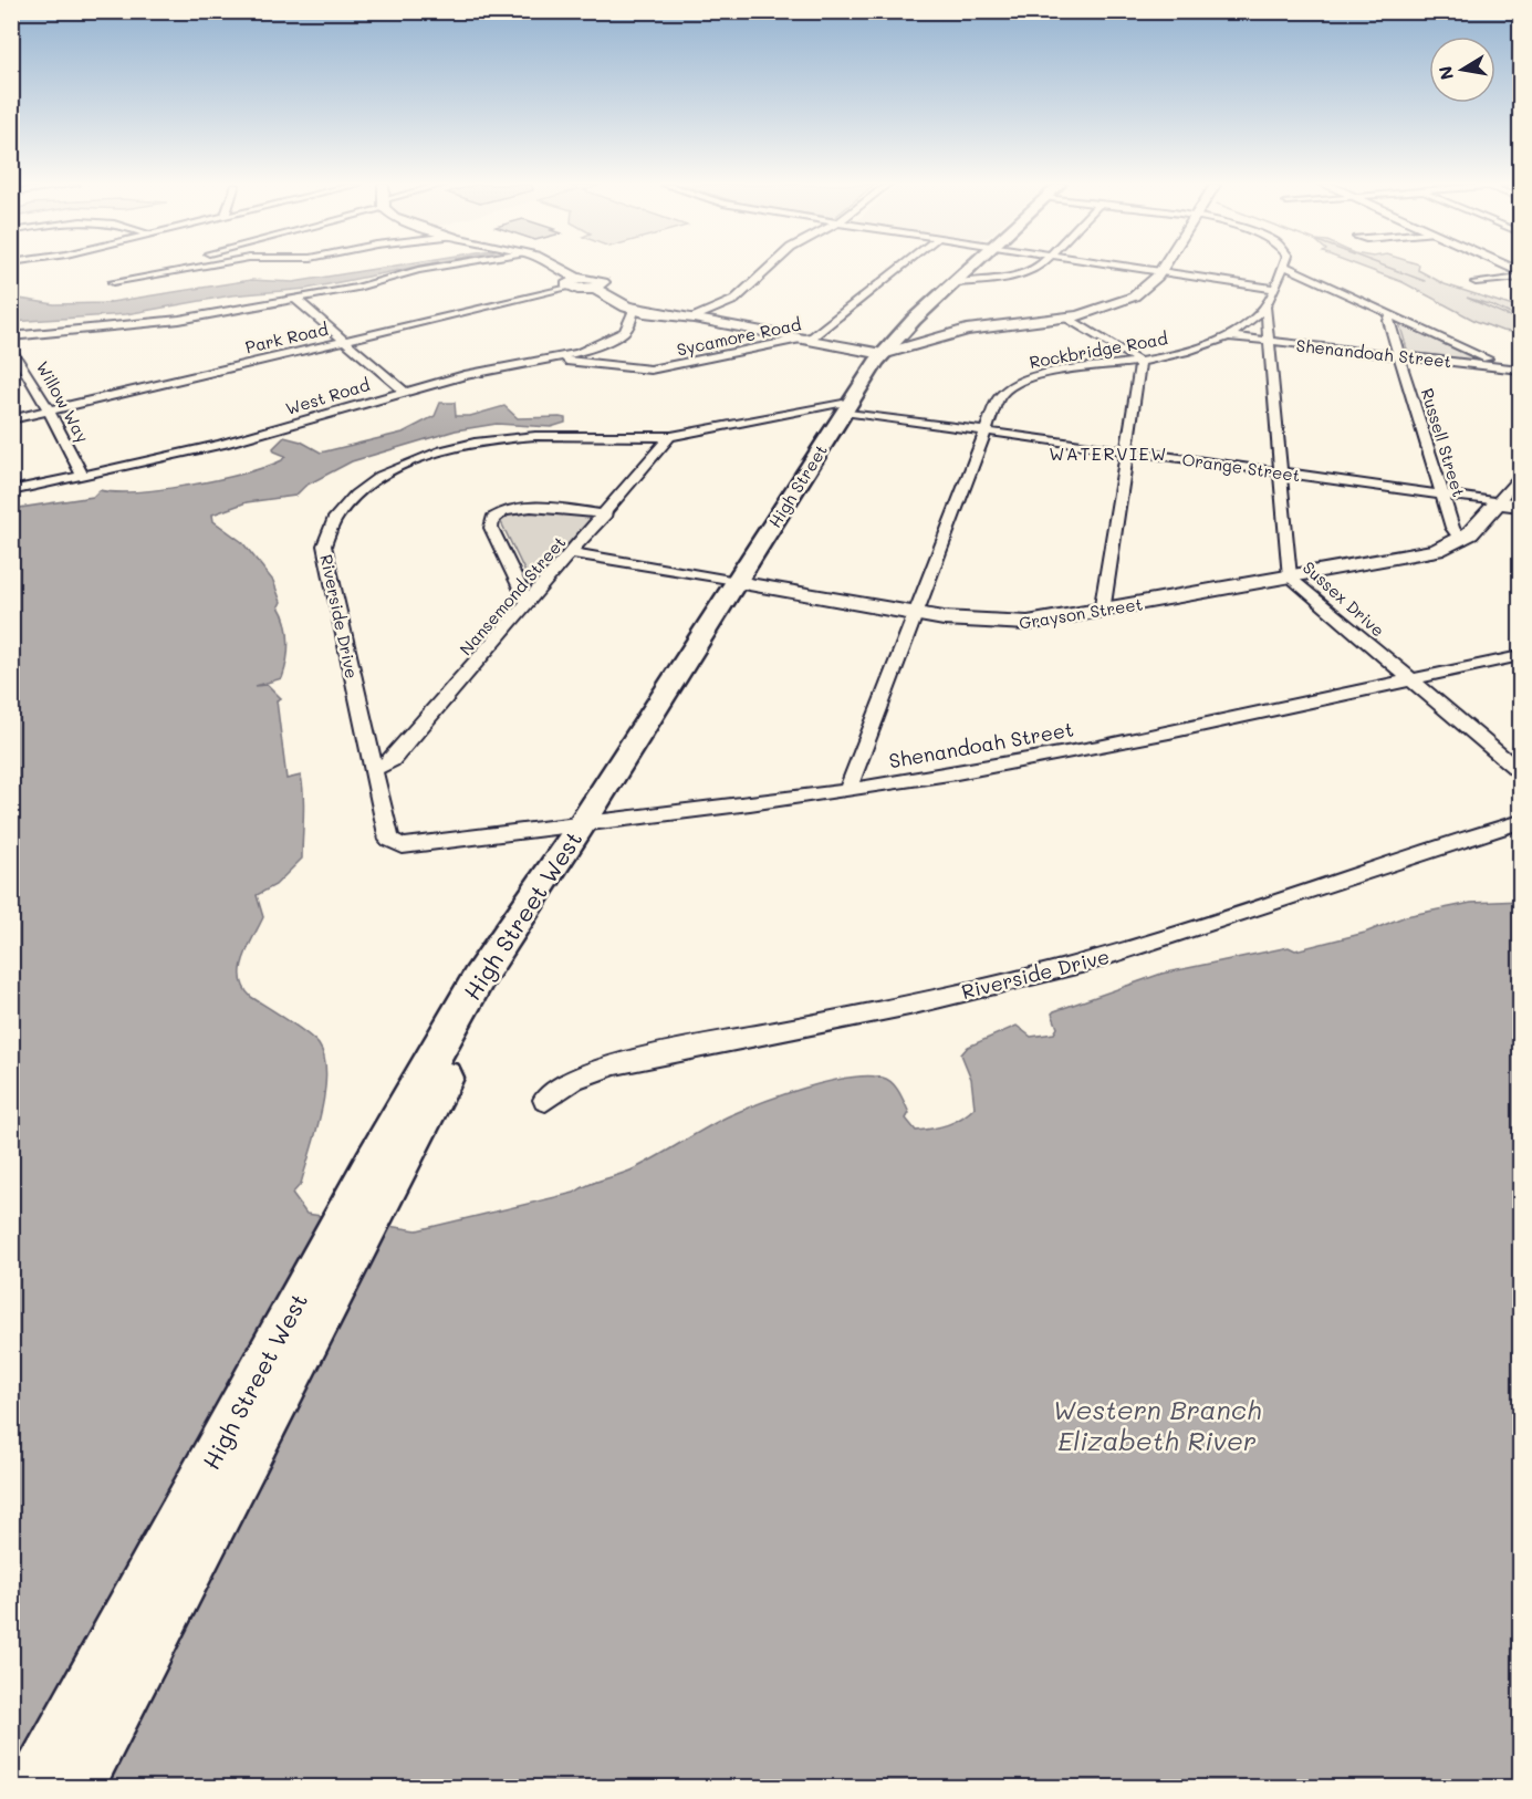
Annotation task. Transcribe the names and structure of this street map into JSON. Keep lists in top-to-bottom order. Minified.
{"streets":{"main road":["High Street","High Street West"],"street":["Sycamore Road","Park Road","Rockbridge Road","Shenandoah Street","West Road","Willow Way","Russell Street","Orange Street","Nansemond Street","Sussex Drive","Grayson Street","Riverside Drive"]},"crossings":[["Sycamore Road","West Road"],["Park Road","Willow Way"],["Rockbridge Road","Shenandoah Street"],["Rockbridge Road","Orange Street"],["Rockbridge Road","Sussex Drive"],["Rockbridge Road","Grayson Street"],["Shenandoah Street","Russell Street"],["Shenandoah Street","High Street"],["Shenandoah Street","Sussex Drive"],["Shenandoah Street","Riverside Drive"],["Shenandoah Street","High Street West"],["West Road","Willow Way"],["Russell Street","Orange Street"],["Russell Street","Grayson Street"],["Orange Street","High Street"],["Orange Street","Sussex Drive"],["Orange Street","Grayson Street"],["Orange Street","Riverside Drive"],["High Street","Grayson Street"],["High Street","Riverside Drive"],["High Street","High Street West"],["Nansemond Street","Grayson Street"],["Nansemond Street","Riverside Drive"],["Sussex Drive","Grayson Street"]],"districts":["WATERVIEW"],"water":["Western Branch Elizabeth River"],"north":"left"}
